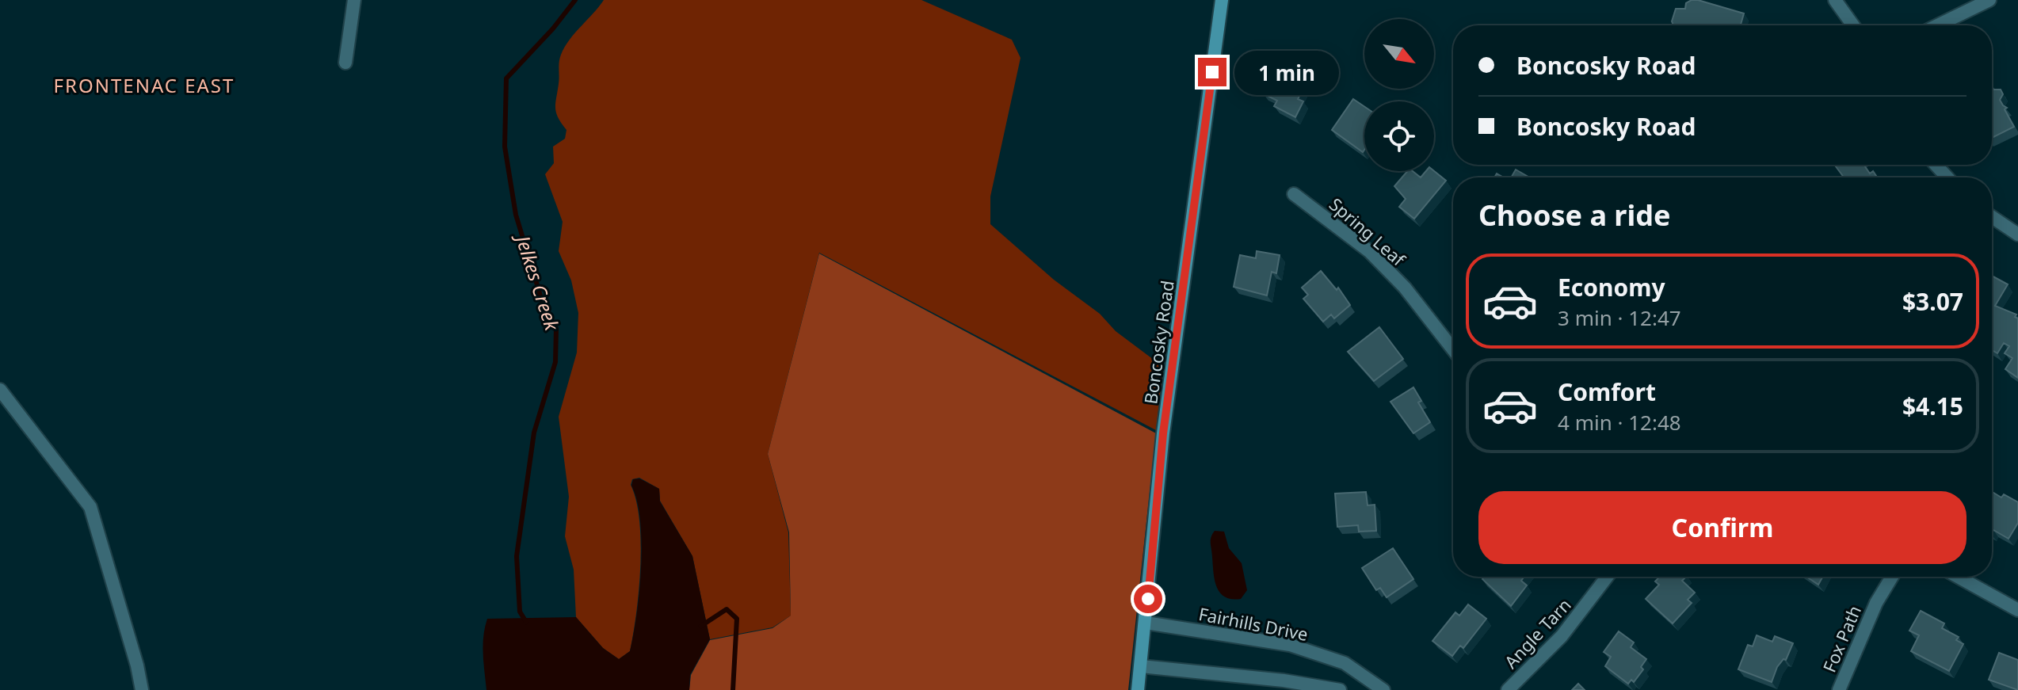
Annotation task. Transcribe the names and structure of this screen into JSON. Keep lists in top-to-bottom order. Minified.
{"streets":{"street":["Spring Leaf","Boncosky Road","Fairhills Drive","Angle Tarn","Fox Path"]},"crossings":[["Boncosky Road","Fairhills Drive"]],"districts":["FRONTENAC EAST"],"water":["Jelkes Creek"],"north":"bottom right","page":{"banner":["Boncosky Road","Boncosky Road"],"bubble":"1 min","heading":"Choose a ride","list":[{"name":"Economy","note":"3 min · 12:47","value":"$3.07"},{"name":"Comfort","note":"4 min · 12:48","value":"$4.15"}],"buttons":"Confirm"}}
